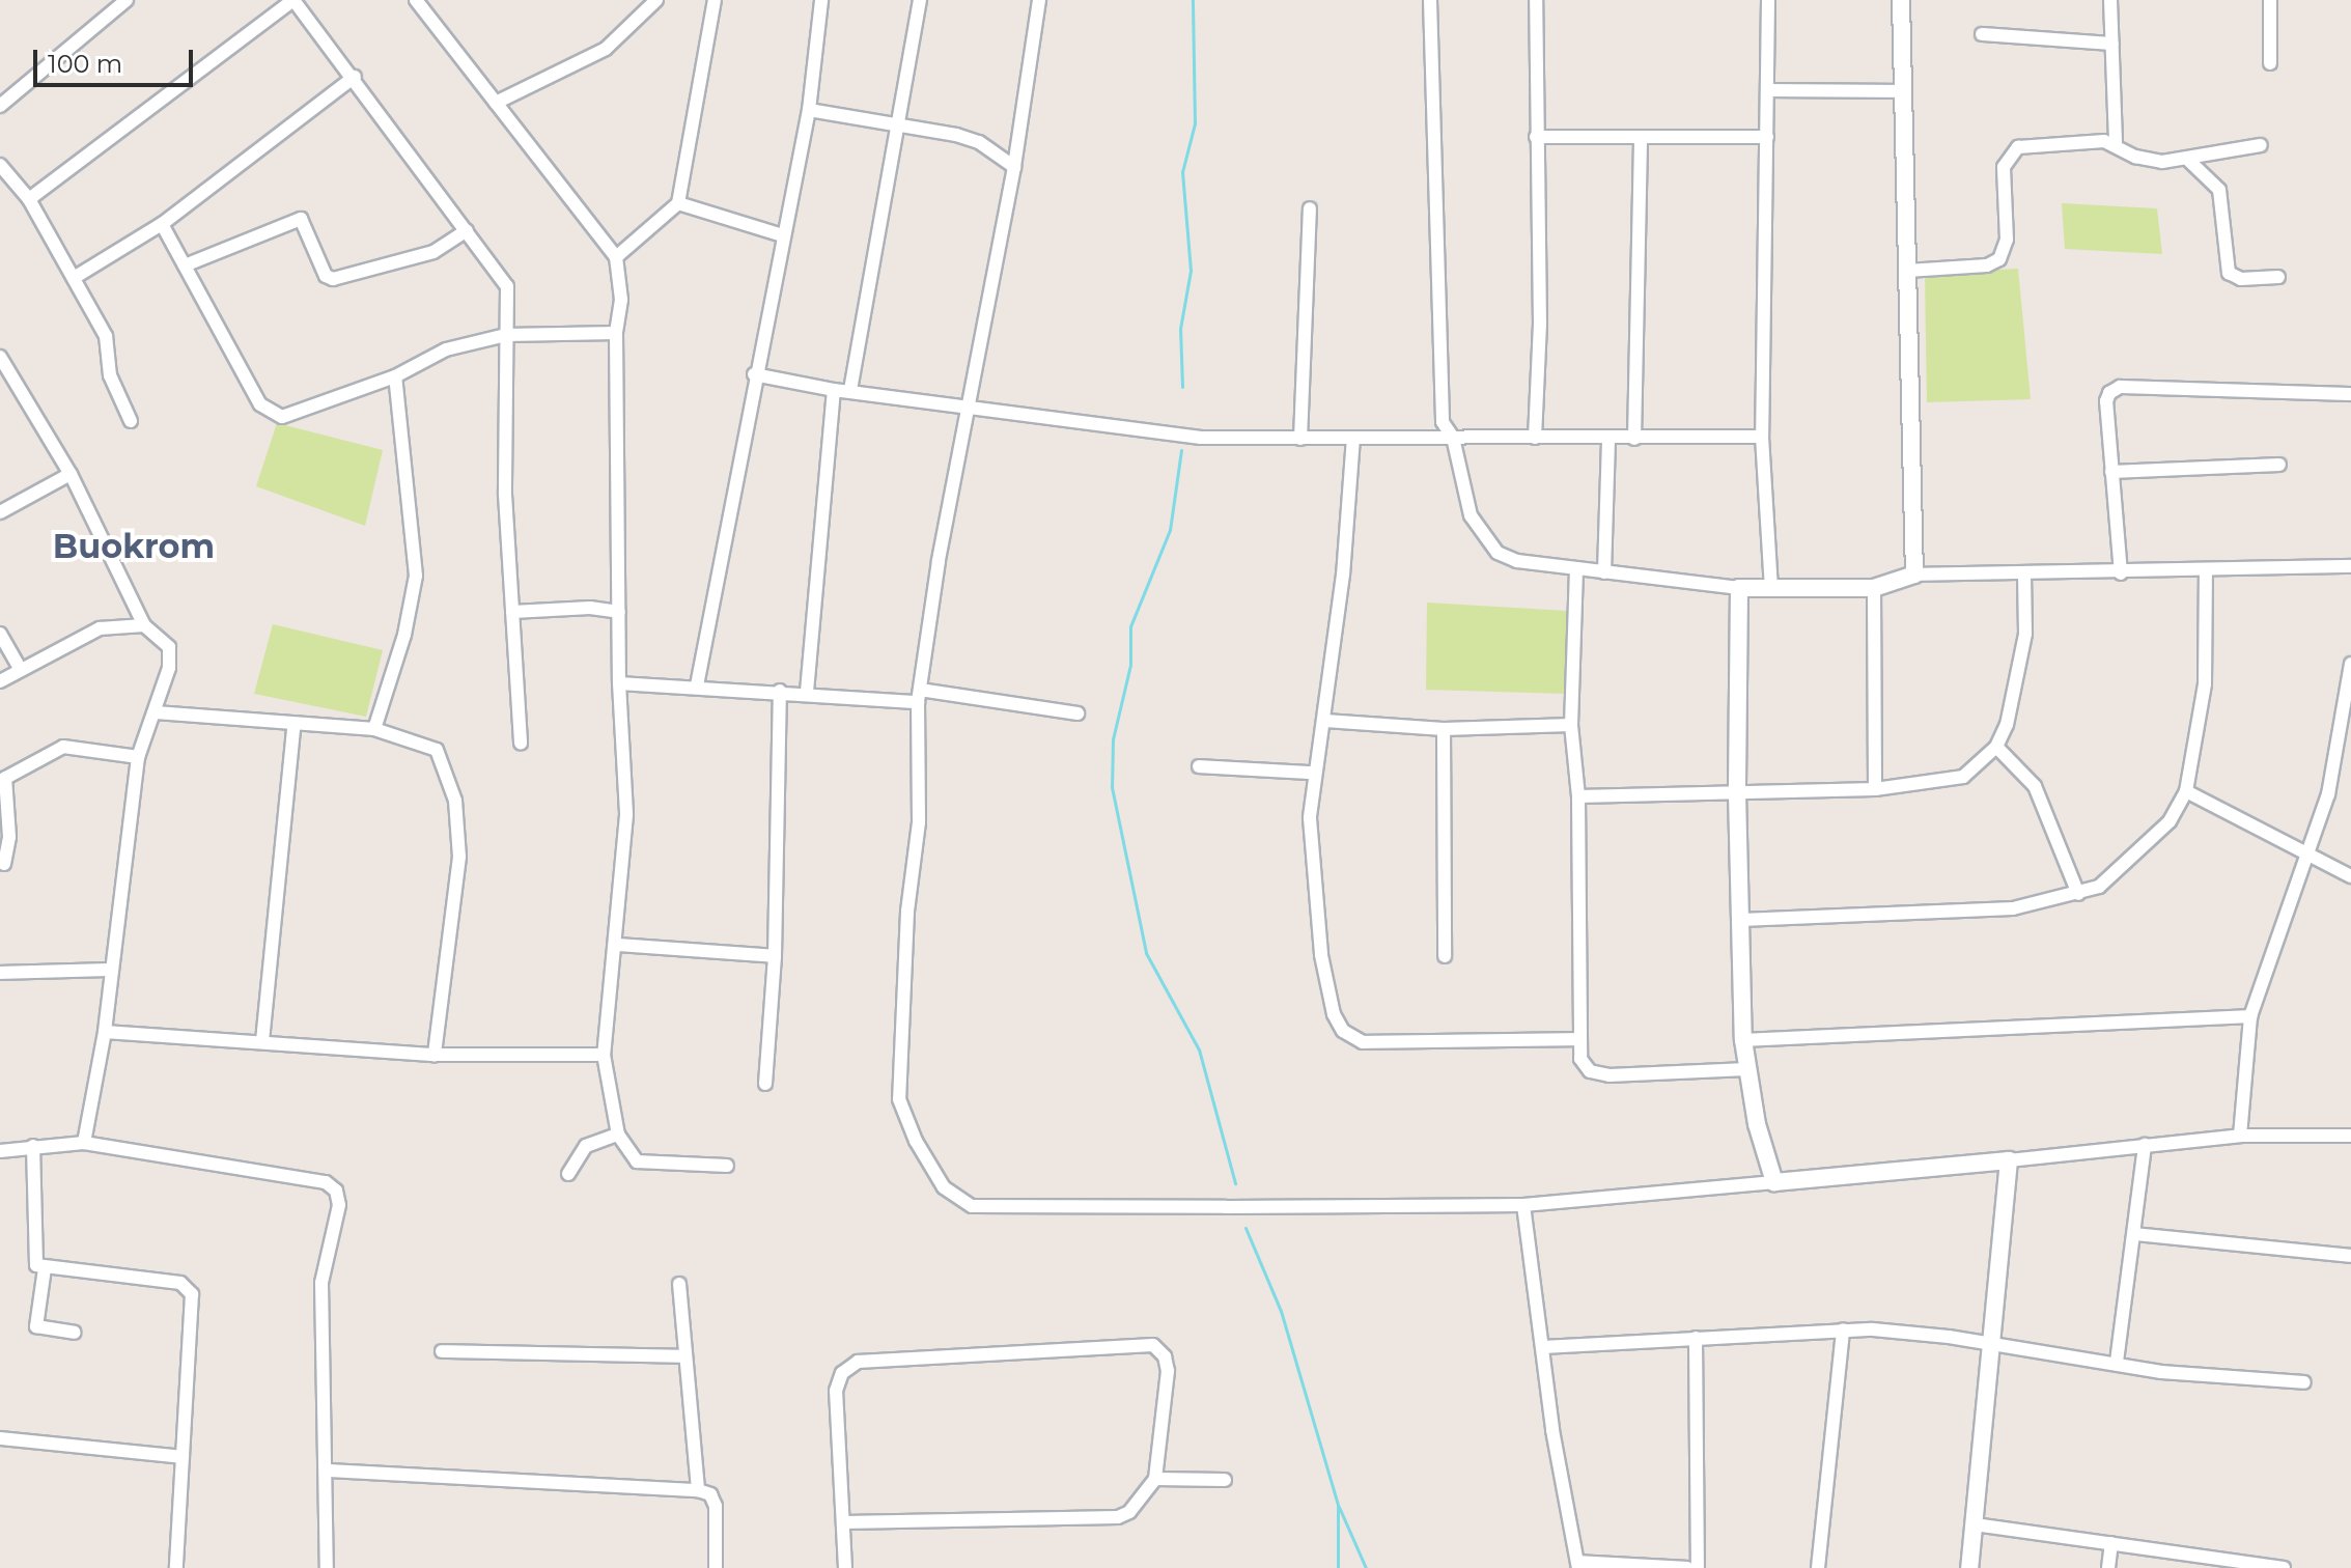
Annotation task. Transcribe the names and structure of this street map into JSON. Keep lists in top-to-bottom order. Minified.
{"districts":["Buokrom"],"scale_bar":"100 m"}
